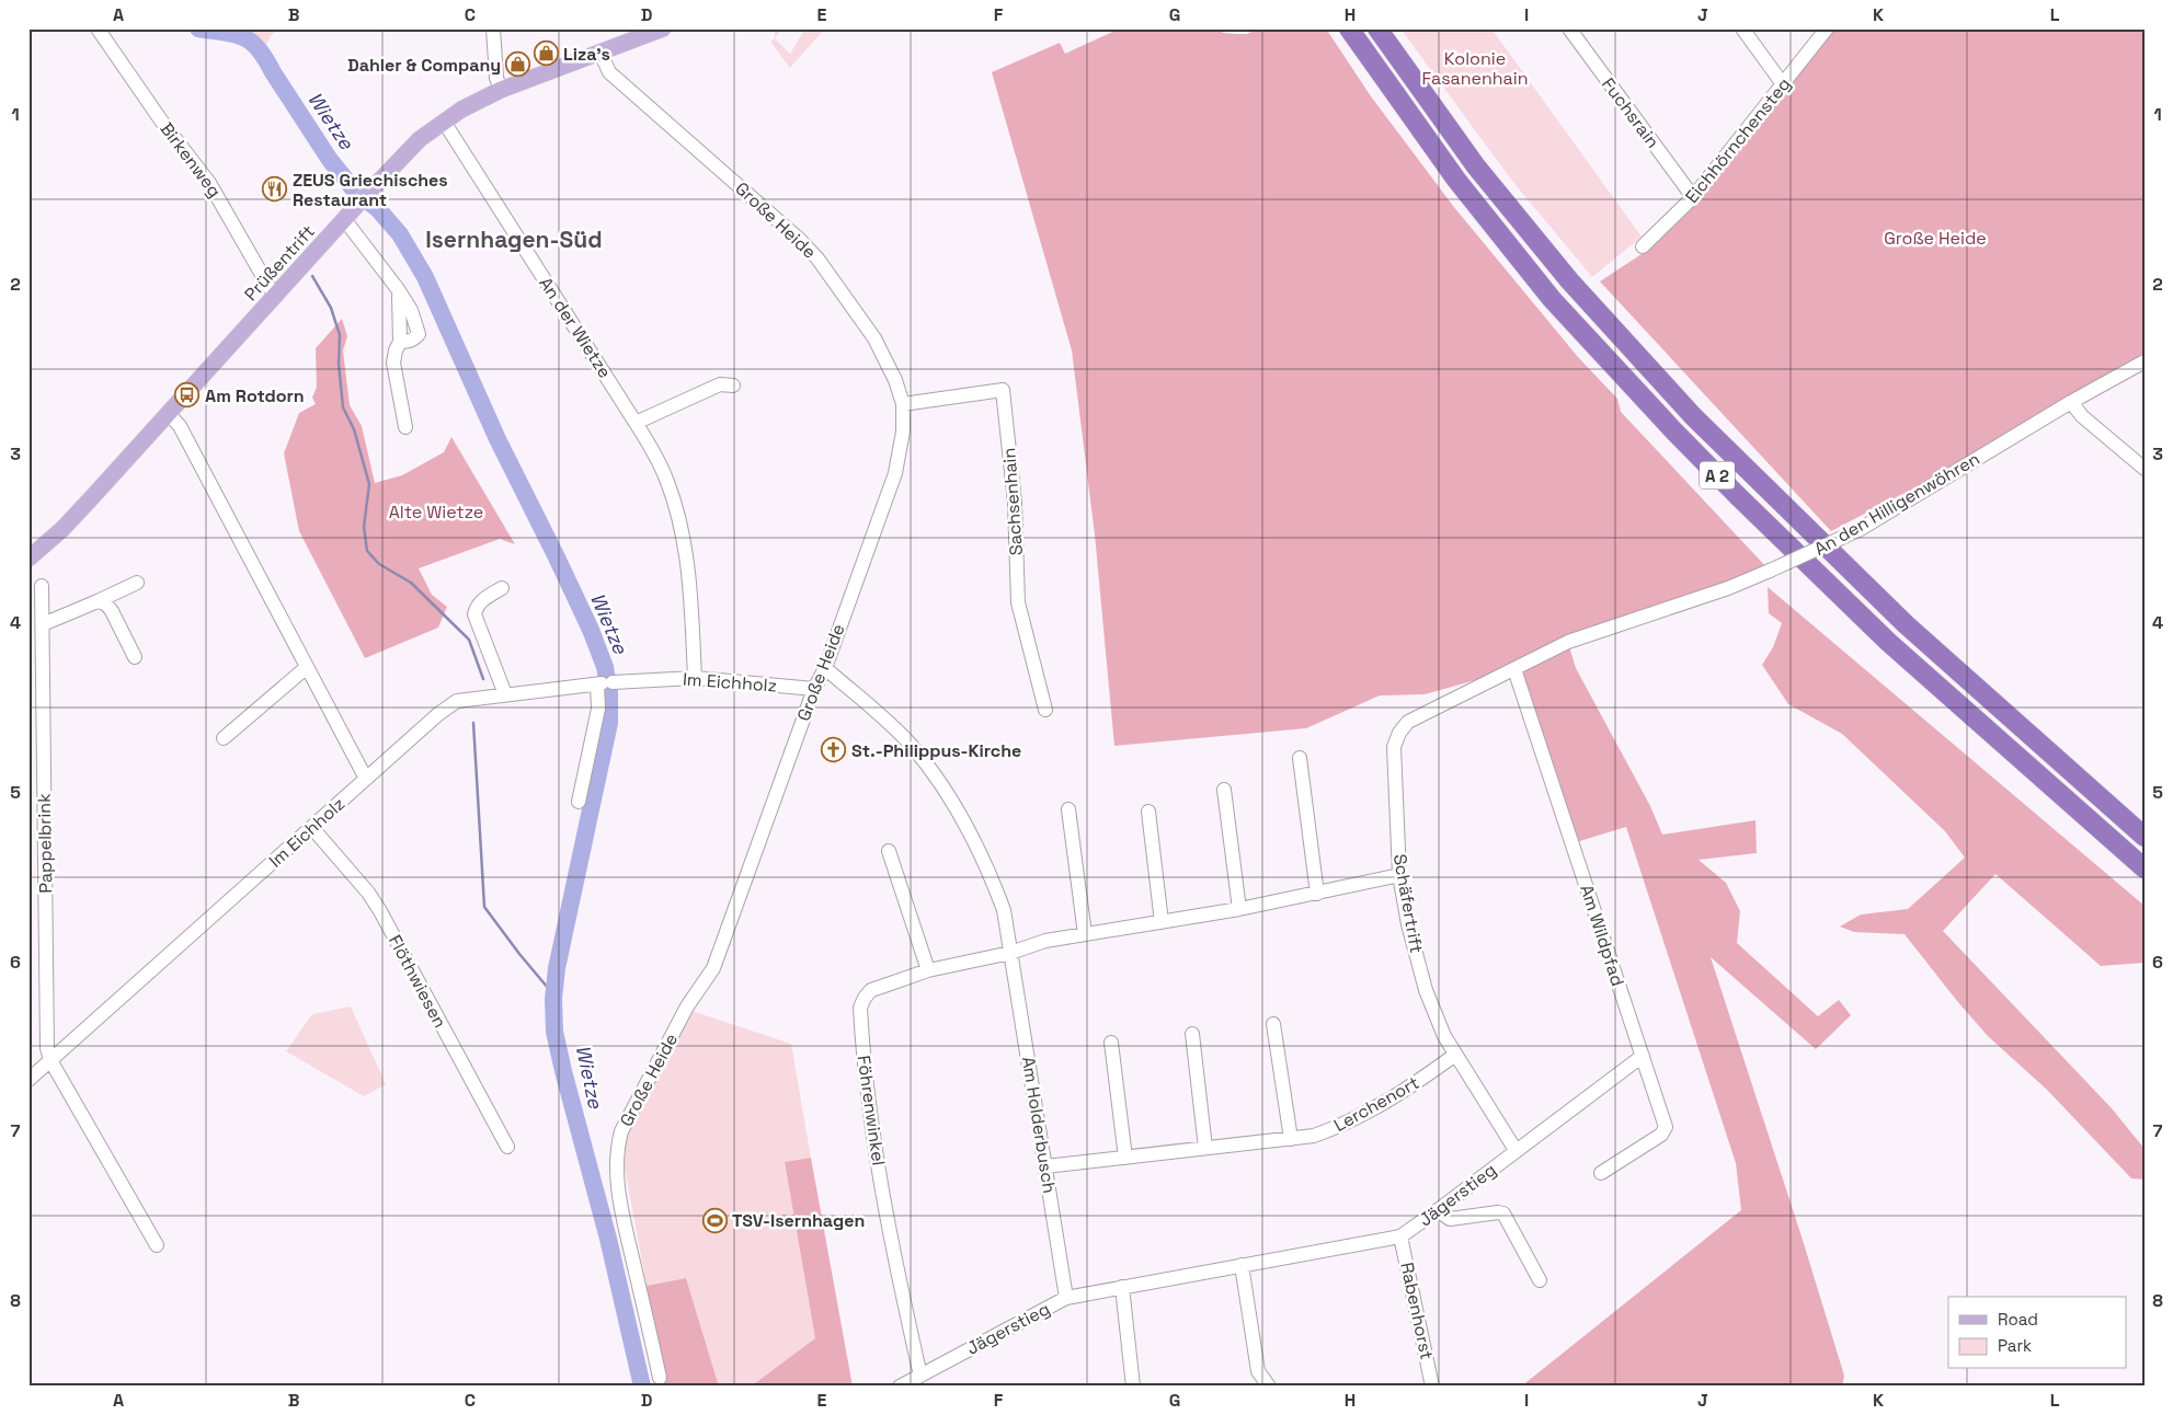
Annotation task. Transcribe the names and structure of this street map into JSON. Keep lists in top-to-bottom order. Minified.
{"streets":{"highway":["A 2"],"main road":["Prüßentrift"],"street":["Fuchsrain","Eichhörnchensteg","Birkenweg","Große Heide","An der Wietze","Sachsenhain","An den Hilligenwöhren","Im Eichholz","Pappelbrink","Schäfertrift","Am Wildpfad","Flöthwiesen","Lerchenort","Föhrenwinkel","Am Holderbusch","Jägerstieg","Rabenhorst"]},"crossings":[["Fuchsrain","Eichhörnchensteg"],["Birkenweg","Prüßentrift"],["Große Heide","Prüßentrift"],["Große Heide","Sachsenhain"],["Große Heide","Im Eichholz"],["Große Heide","Am Holderbusch"],["Prüßentrift","An der Wietze"],["An der Wietze","Im Eichholz"],["An den Hilligenwöhren","Schäfertrift"],["An den Hilligenwöhren","Am Wildpfad"],["Im Eichholz","Pappelbrink"],["Im Eichholz","Flöthwiesen"],["Schäfertrift","Am Wildpfad"],["Schäfertrift","Lerchenort"],["Schäfertrift","Föhrenwinkel"],["Schäfertrift","Jägerstieg"],["Am Wildpfad","Jägerstieg"],["Lerchenort","Am Holderbusch"],["Föhrenwinkel","Am Holderbusch"],["Föhrenwinkel","Jägerstieg"],["Am Holderbusch","Jägerstieg"],["Jägerstieg","Rabenhorst"]],"districts":["Isernhagen-Süd"],"water":["Wietze"],"parks":["Kolonie Fasanenhain","Große Heide","Alte Wietze"],"places":{"shop":["Liza's","Dahler & Company"],"restaurant":["ZEUS Griechisches Restaurant"],"bus stop":["Am Rotdorn"],"church":["St.-Philippus-Kirche"],"sports":["TSV-Isernhagen"]},"legend":["Road","Park"],"grid":{"columns":["A","B","C","D","E","F","G","H","I","J","K","L"],"rows":["1","2","3","4","5","6","7","8"]}}
